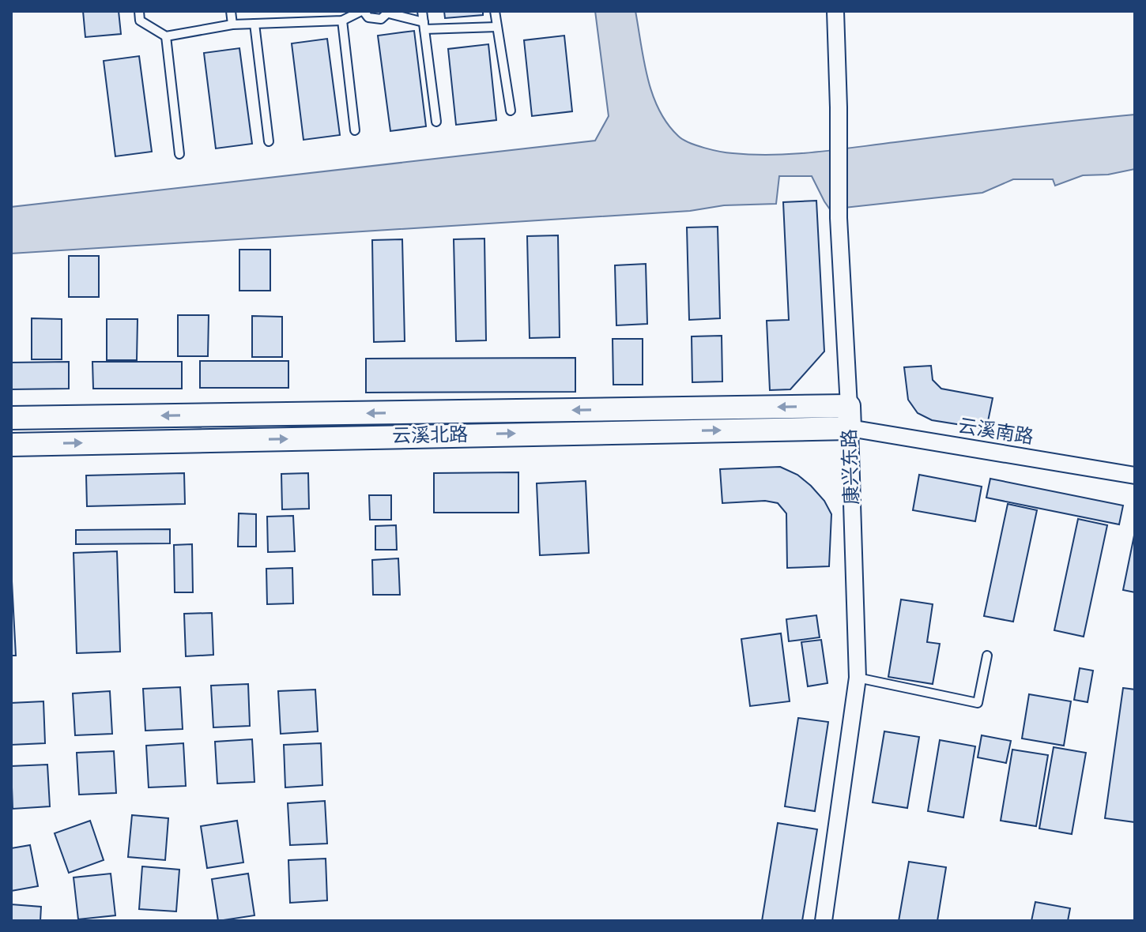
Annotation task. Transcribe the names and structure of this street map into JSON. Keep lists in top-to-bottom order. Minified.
{"streets":{"street":["云溪南路","云溪北路","康兴东路"]},"crossings":[["云溪南路","云溪北路"],["云溪南路","康兴东路"],["云溪北路","康兴东路"]]}
